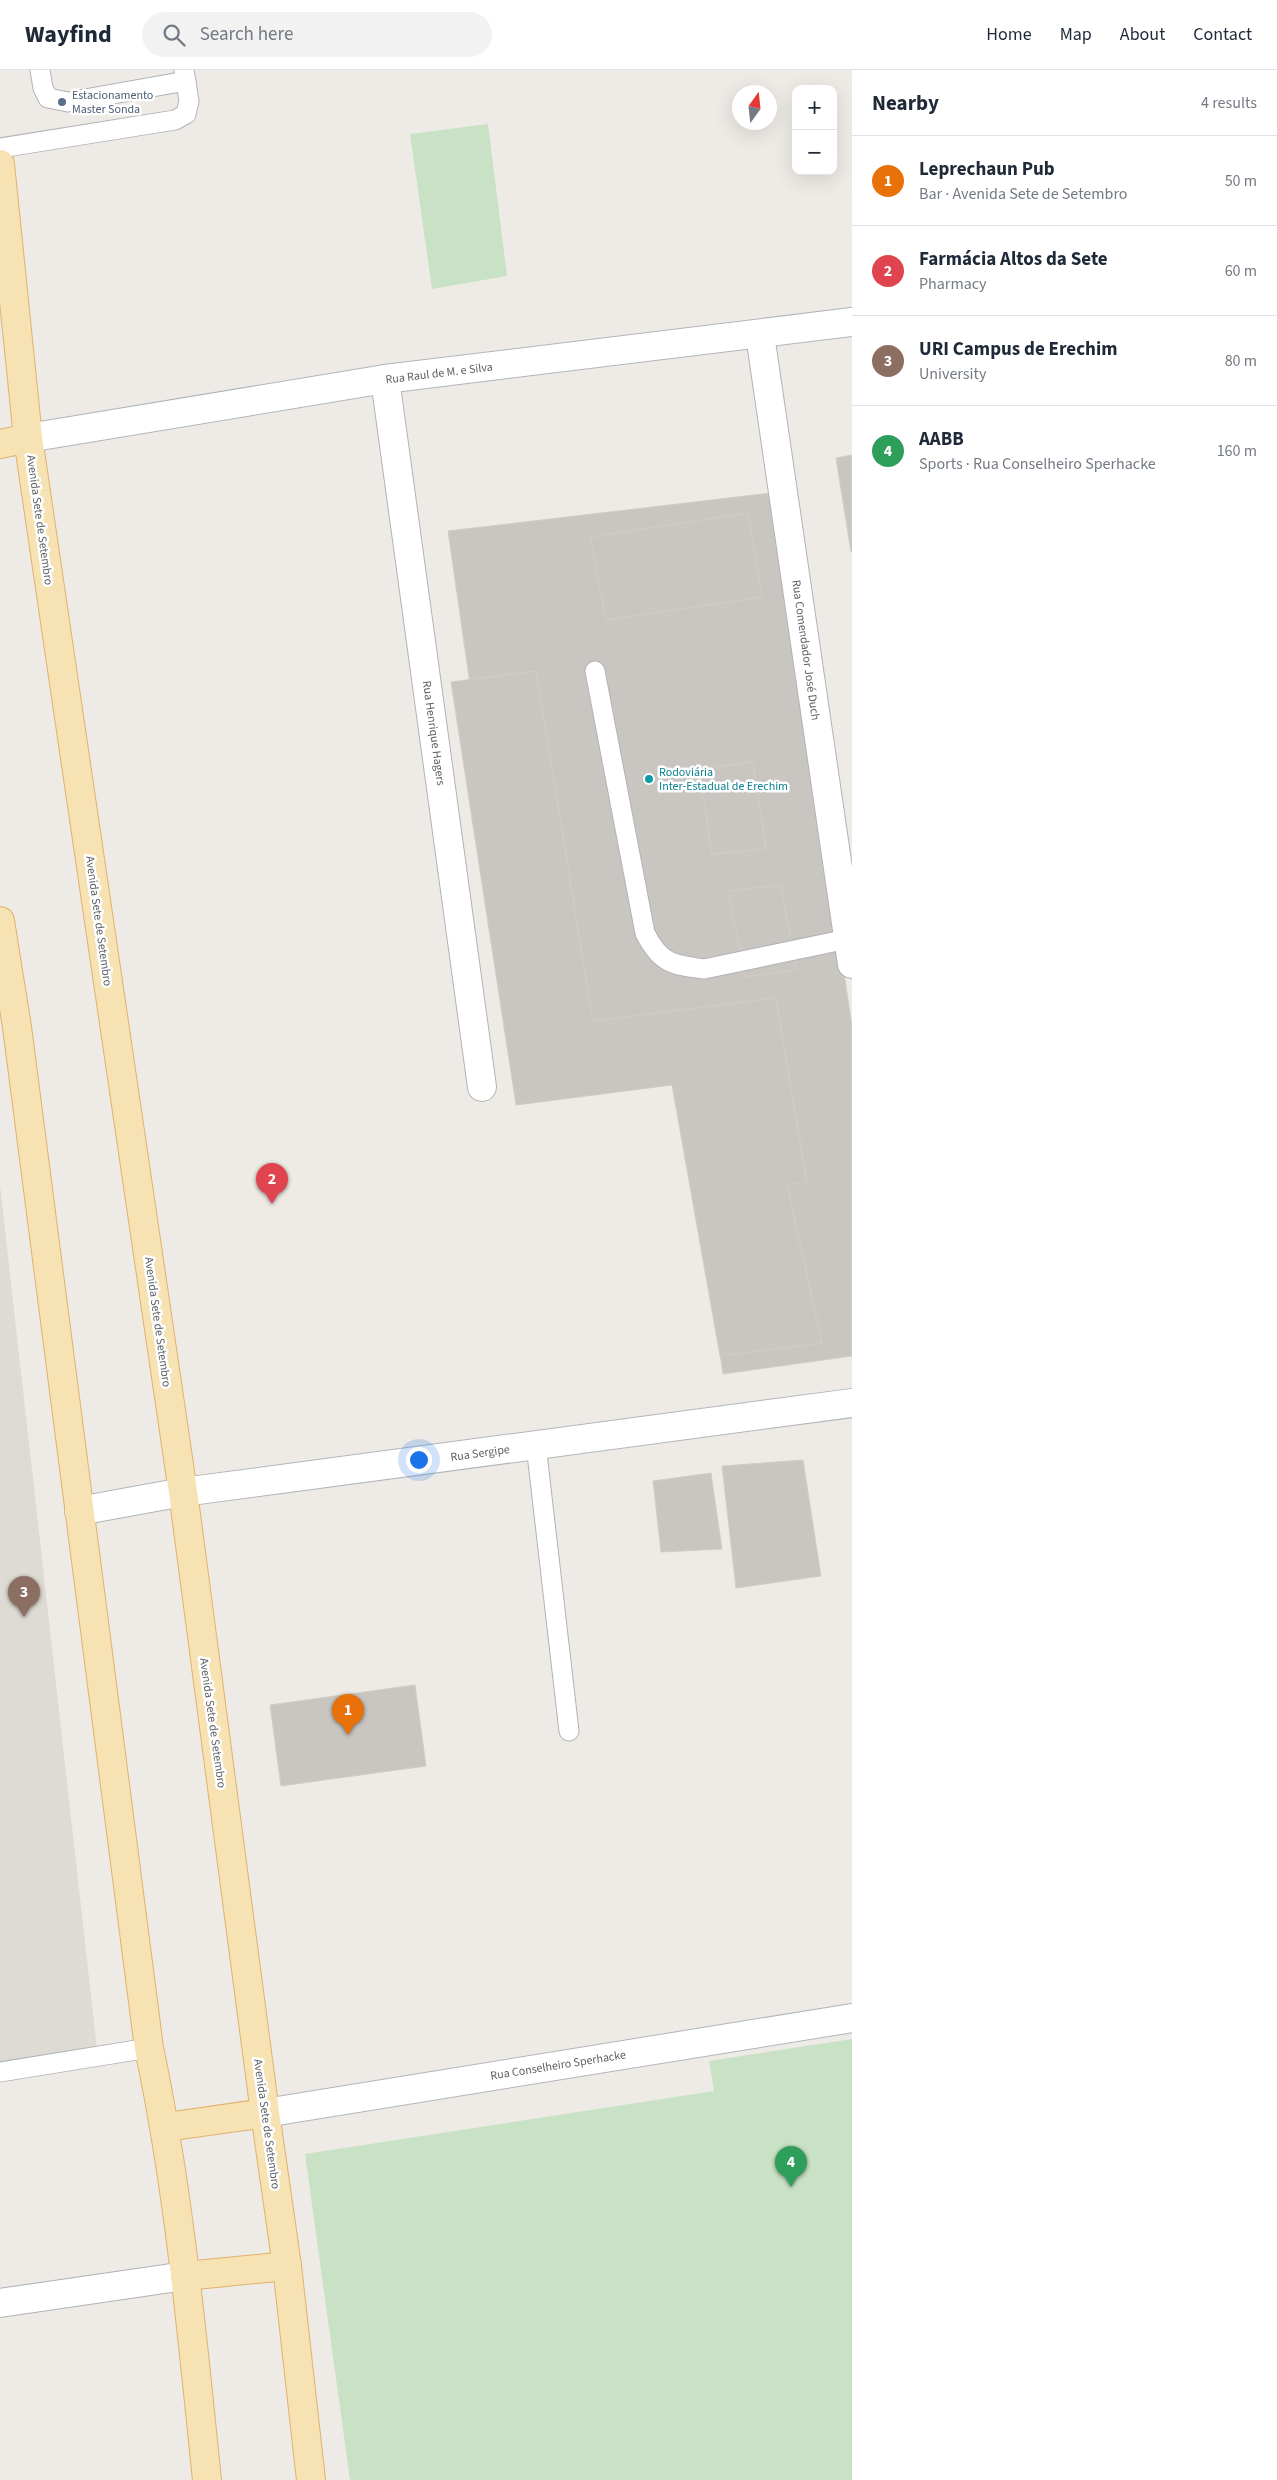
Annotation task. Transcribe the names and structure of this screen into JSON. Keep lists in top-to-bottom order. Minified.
{"streets":{"main road":["Avenida Sete de Setembro"],"street":["Rua Raul de M. e Silva","Rua Comendador José Duch","Rua Henrique Hagers","Rua Sergipe","Rua Conselheiro Sperhacke"]},"crossings":[["Rua Raul de M. e Silva","Avenida Sete de Setembro"],["Rua Raul de M. e Silva","Rua Comendador José Duch"],["Rua Raul de M. e Silva","Rua Henrique Hagers"],["Avenida Sete de Setembro","Rua Sergipe"],["Avenida Sete de Setembro","Rua Conselheiro Sperhacke"]],"places":["Estacionamento Master Sonda","Rodoviária Inter-Estadual de Erechim"],"north":"top","page":{"header":"Wayfind","search":"Search here","nav":["Home","Map","About","Contact"],"heading":["Nearby","4 results"],"map_buttons":["+","−"],"list":[{"mark":"1","name":"Leprechaun Pub","note":"Bar · Avenida Sete de Setembro","value":"50 m"},{"mark":"2","name":"Farmácia Altos da Sete","note":"Pharmacy","value":"60 m"},{"mark":"3","name":"URI Campus de Erechim","note":"University","value":"80 m"},{"mark":"4","name":"AABB","note":"Sports · Rua Conselheiro Sperhacke","value":"160 m"}],"pins":["2","3","1","4"]}}
